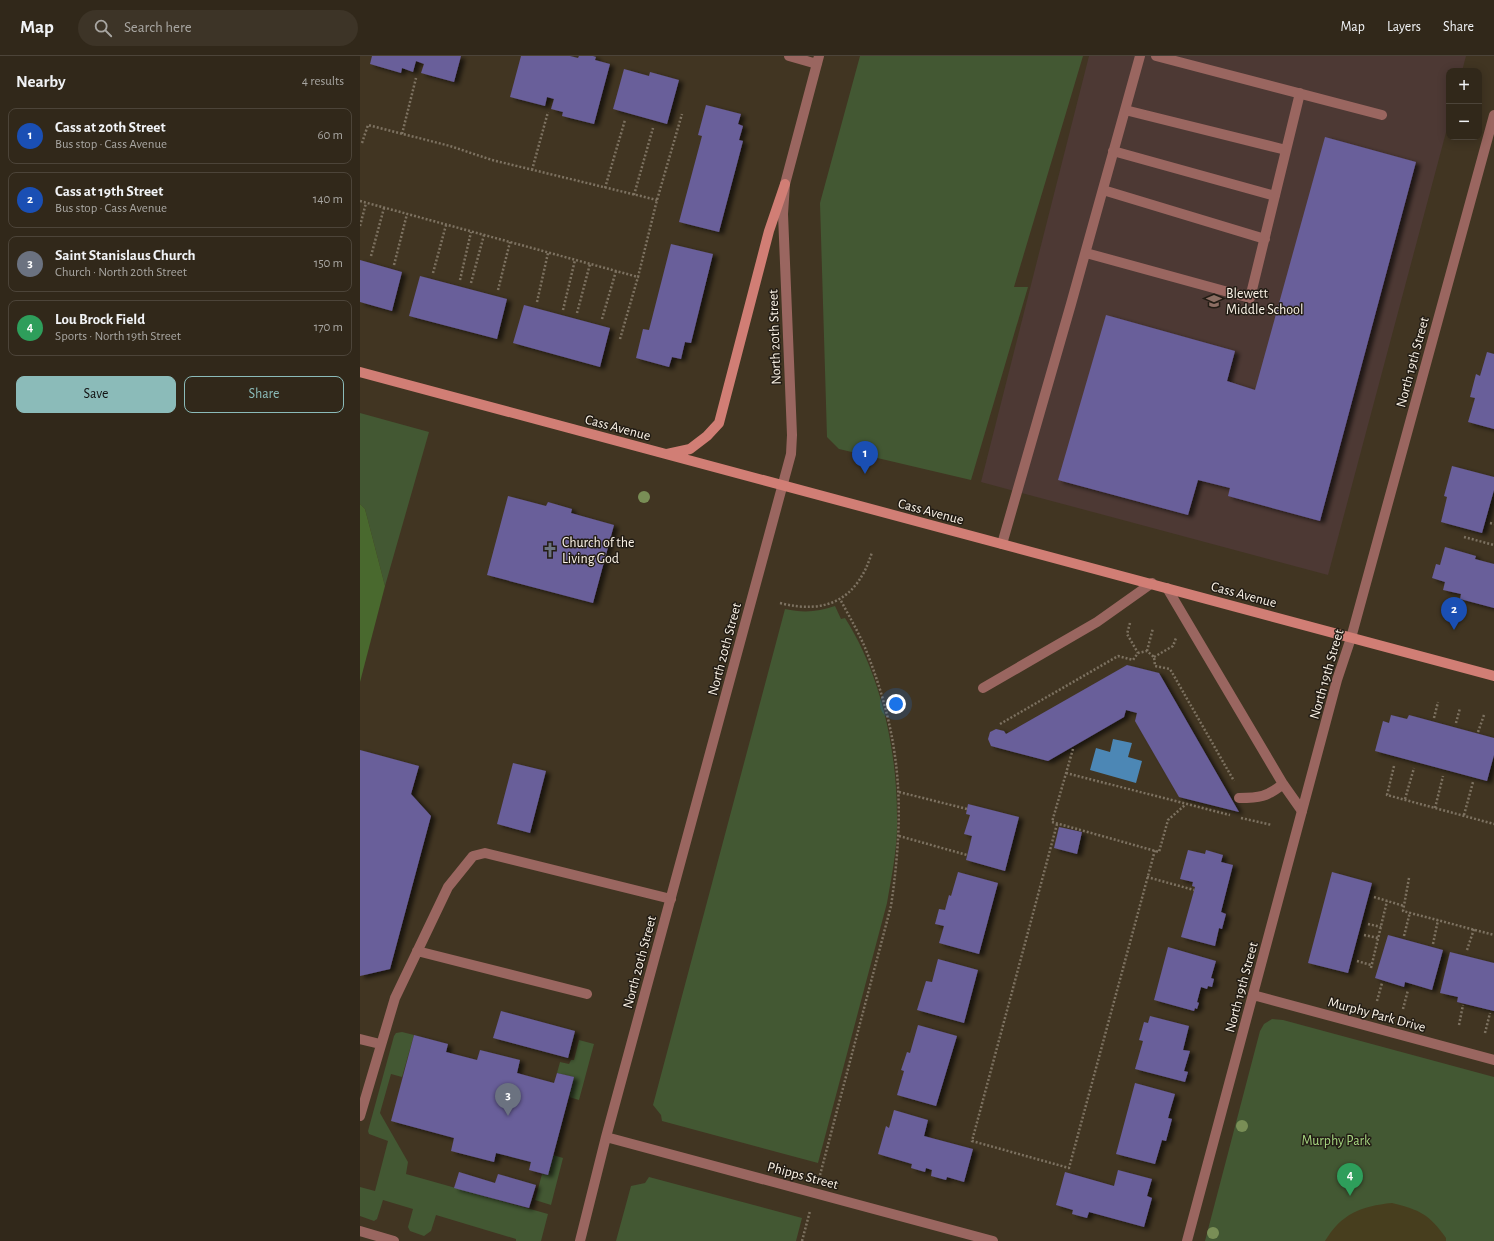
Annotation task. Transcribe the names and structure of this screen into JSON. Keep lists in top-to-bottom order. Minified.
{"streets":{"main road":["Cass Avenue"],"street":["North 20th Street","North 19th Street","Murphy Park Drive","Phipps Street"]},"crossings":[["North 20th Street","Cass Avenue"],["North 20th Street","Phipps Street"],["North 19th Street","Cass Avenue"],["North 19th Street","Murphy Park Drive"]],"parks":["Murphy Park"],"places":{"school or university":["Blewett Middle School"],"church":["Church of the Living God"]},"page":{"header":"Map","search":"Search here","nav":["Map","Layers","Share"],"heading":["Nearby","4 results"],"map_buttons":["+","−"],"list":[{"mark":"1","name":"Cass at 20th Street","note":"Bus stop · Cass Avenue","value":"60 m"},{"mark":"2","name":"Cass at 19th Street","note":"Bus stop · Cass Avenue","value":"140 m"},{"mark":"3","name":"Saint Stanislaus Church","note":"Church · North 20th Street","value":"150 m"},{"mark":"4","name":"Lou Brock Field","note":"Sports · North 19th Street","value":"170 m"}],"buttons":["Save","Share"],"pins":["1","2","3","4"]}}
